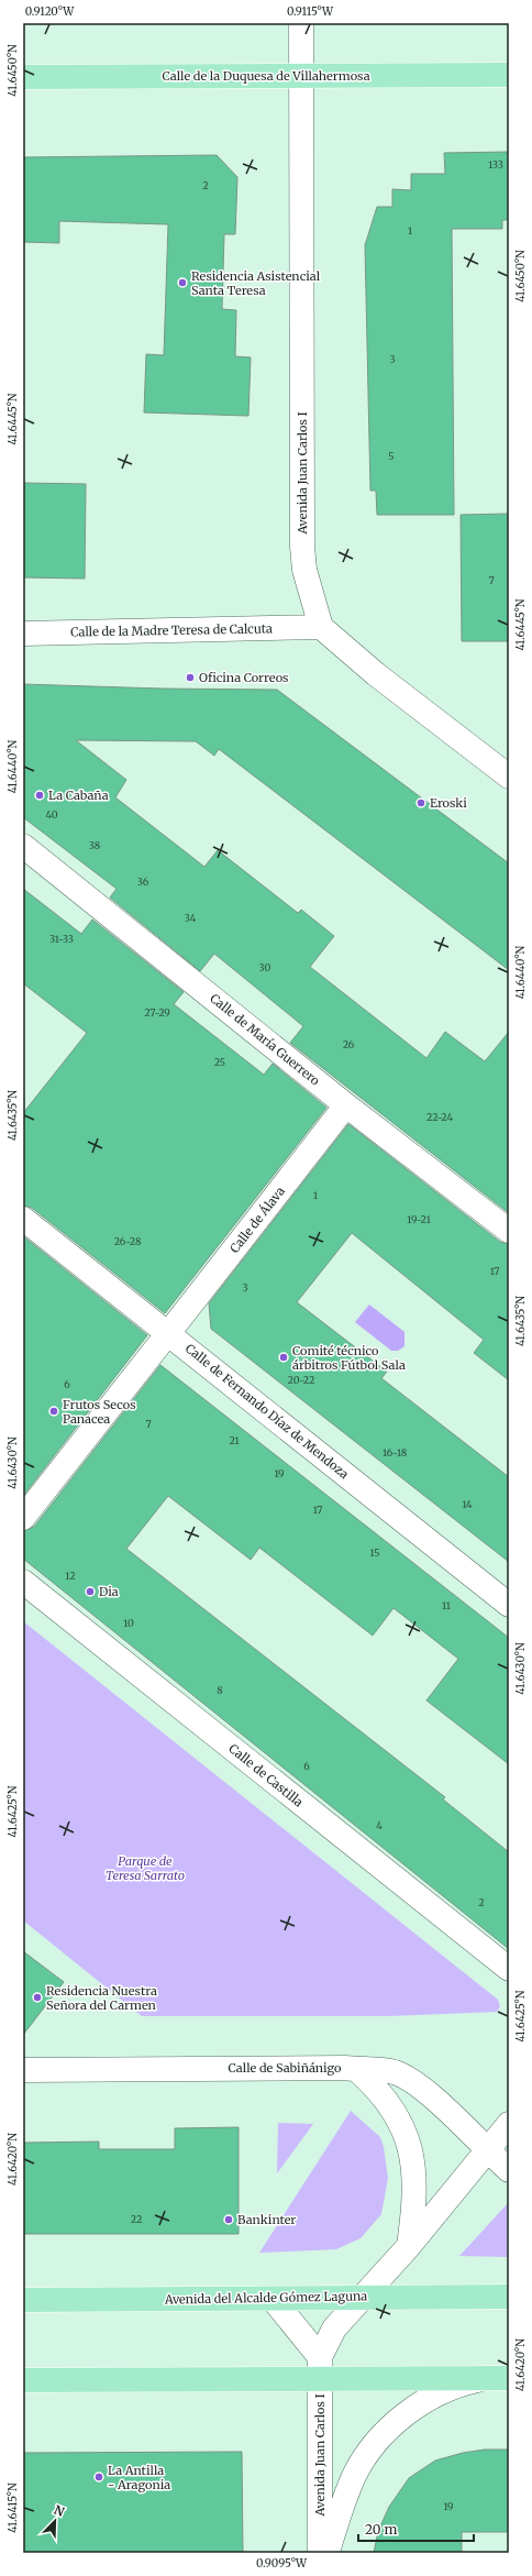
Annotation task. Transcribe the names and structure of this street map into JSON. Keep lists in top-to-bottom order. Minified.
{"streets":{"main road":["Calle de la Duquesa de Villahermosa","Avenida del Alcalde Gómez Laguna"],"street":["Avenida Juan Carlos I","Calle de la Madre Teresa de Calcuta","Calle de María Guerrero","Calle de Álava","Calle de Fernando Díaz de Mendoza","Calle de Castilla","Calle de Sabiñánigo"]},"crossings":[["Calle de la Duquesa de Villahermosa","Avenida Juan Carlos I"],["Avenida Juan Carlos I","Calle de la Madre Teresa de Calcuta"],["Avenida Juan Carlos I","Calle de Sabiñánigo"],["Avenida Juan Carlos I","Avenida del Alcalde Gómez Laguna"]],"parks":["Parque de Teresa Sarrato"],"places":["Residencia Asistencial Santa Teresa","Oficina Correos","La Cabaña","Eroski","Comité técnico árbitros Fútbol Sala","Frutos Secos Panacea","Dia","Residencia Nuestra Señora del Carmen","Bankinter","La Antilla - Aragonia"],"house_numbers":["133","2","1","3","5","7","40","38","36","34","31-33","30","27-29","26","25","22-24","1","19-21","26-28","17","3","20-22","6","7","21","16-18","19","14","17","15","12","11","10","8","6","4","2","22","19"],"scale_bar":"20 m","north":"top right","coordinates":["0.9120°W","0.9115°W","41.6450°N","41.6445°N","41.6440°N","41.6435°N","41.6430°N","41.6425°N","41.6420°N","41.6415°N","0.9095°W"]}
